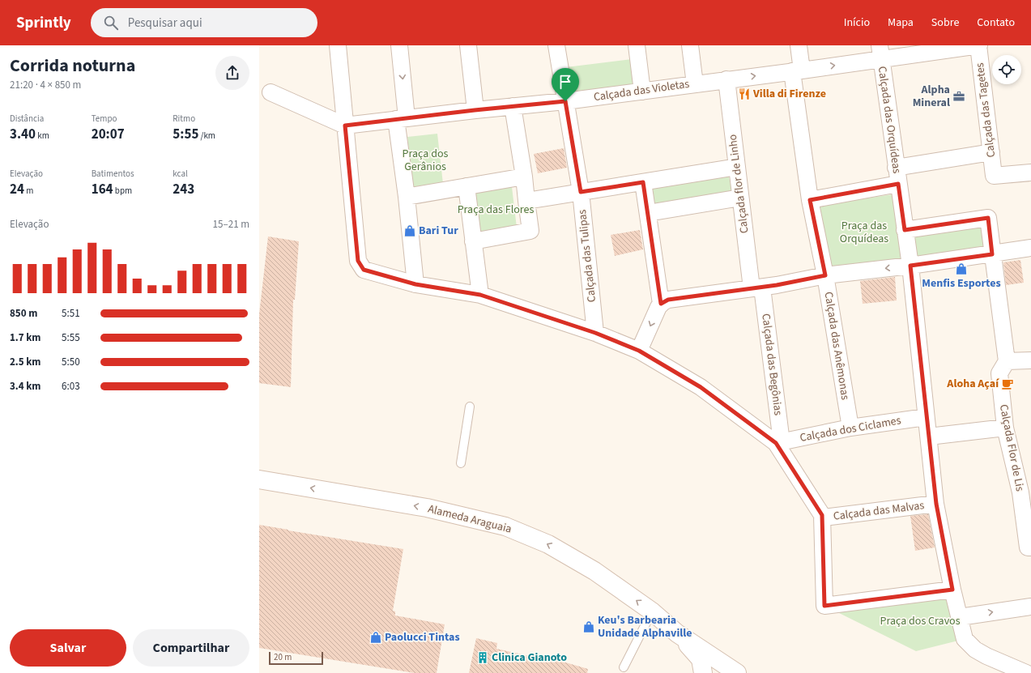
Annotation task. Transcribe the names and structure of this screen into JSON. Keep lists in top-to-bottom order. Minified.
{"streets":{"main road":["Alameda Araguaia"],"street":["Calçada das Violetas","Calçada das Tagetes","Calçada das Orquídeas","Calçada flor de Linho","Calçada das Tulipas","Calçada das Anêmonas","Calçada das Begônias","Calçada dos Ciclames","Calçada Flor de Lis","Calçada das Malvas"]},"crossings":[["Calçada das Violetas","Calçada das Tagetes"],["Calçada das Violetas","Calçada das Orquídeas"],["Calçada das Violetas","Calçada flor de Linho"],["Calçada das Violetas","Calçada das Tulipas"],["Calçada das Violetas","Calçada das Anêmonas"],["Calçada das Orquídeas","Calçada dos Ciclames"],["Calçada das Orquídeas","Calçada das Malvas"],["Calçada flor de Linho","Calçada das Begônias"],["Calçada das Anêmonas","Calçada dos Ciclames"],["Calçada das Begônias","Calçada dos Ciclames"]],"one_way":["Alameda Araguaia"],"parks":["Praça dos Gerânios","Praça das Flores","Praça das Orquídeas","Praça dos Cravos"],"places":{"restaurant":["Villa di Firenze"],"office":["Alpha Mineral"],"shop":["Bari Tur","Menfis Esportes","Keu's Barbearia Unidade Alphaville","Paolucci Tintas"],"cafe":["Aloha Açaí"],"building":["Clinica Gianoto"]},"scale_bar":"20 m","page":{"header":"Sprintly","search":"Pesquisar aqui","nav":["Início","Mapa","Sobre","Contato"],"heading":["Corrida noturna","21:20 · 4 × 850 m"],"stats":[["Distância","3.40 km"],["Tempo","20:07"],["Ritmo","5:55 /km"],["Elevação","24 m"],["Batimentos","164 bpm"],["kcal","243"]],"chart":["Elevação","15–21 m"],"list":[{"name":"850 m","note":"5:51"},{"name":"1.7 km","note":"5:55"},{"name":"2.5 km","note":"5:50"},{"name":"3.4 km","note":"6:03"}],"buttons":["Salvar","Compartilhar"],"scale":"20 m"}}
